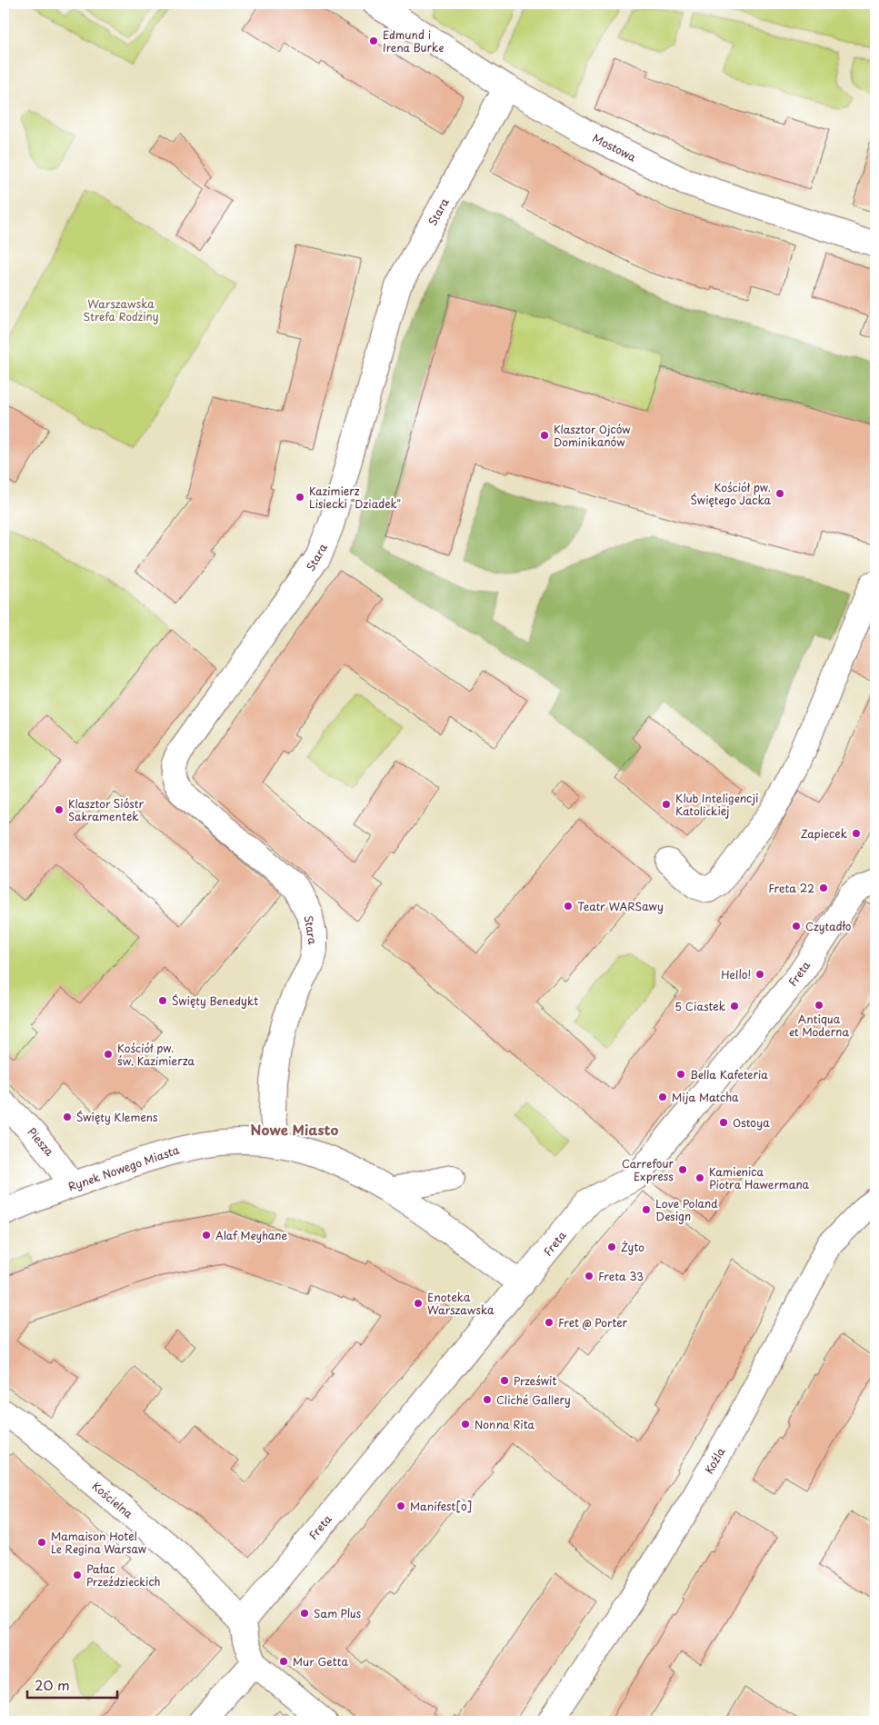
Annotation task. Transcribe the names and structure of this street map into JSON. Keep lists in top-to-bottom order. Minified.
{"streets":{"street":["Mostowa","Stara","Freta","Piesza","Rynek Nowego Miasta","Koźla","Kościelna"]},"crossings":[["Mostowa","Stara"],["Stara","Rynek Nowego Miasta"],["Freta","Rynek Nowego Miasta"],["Freta","Kościelna"],["Piesza","Rynek Nowego Miasta"]],"districts":["Nowe Miasto"],"parks":["Warszawska Strefa Rodziny"],"places":["Edmund i Irena Burke","Klasztor Ojców Dominikanów","Kościół pw. Świętego Jacka","Kazimierz Lisiecki \"Dziadek\"","Klub Inteligencji Katolickiej","Klasztor Sióstr Sakramentek","Zapiecek","Freta 22","Teatr WARSawy","Czytadło","Hello!","Święty Benedykt","Antiqua et Moderna","5 Ciastek","Kościół pw. św. Kazimierza","Bella Kafeteria","Mija Matcha","Święty Klemens","Ostoya","Carrefour Express","Kamienica Piotra Hawermana","Love Poland Design","Alaf Meyhane","Żyto","Freta 33","Enoteka Warszawska","Fret @ Porter","Prześwit","Cliché Gallery","Nonna Rita","Manifest[o]","Mamaison Hotel Le Regina Warsaw","Pałac Przeździeckich","Sam Plus","Mur Getta"],"scale_bar":"20 m"}
